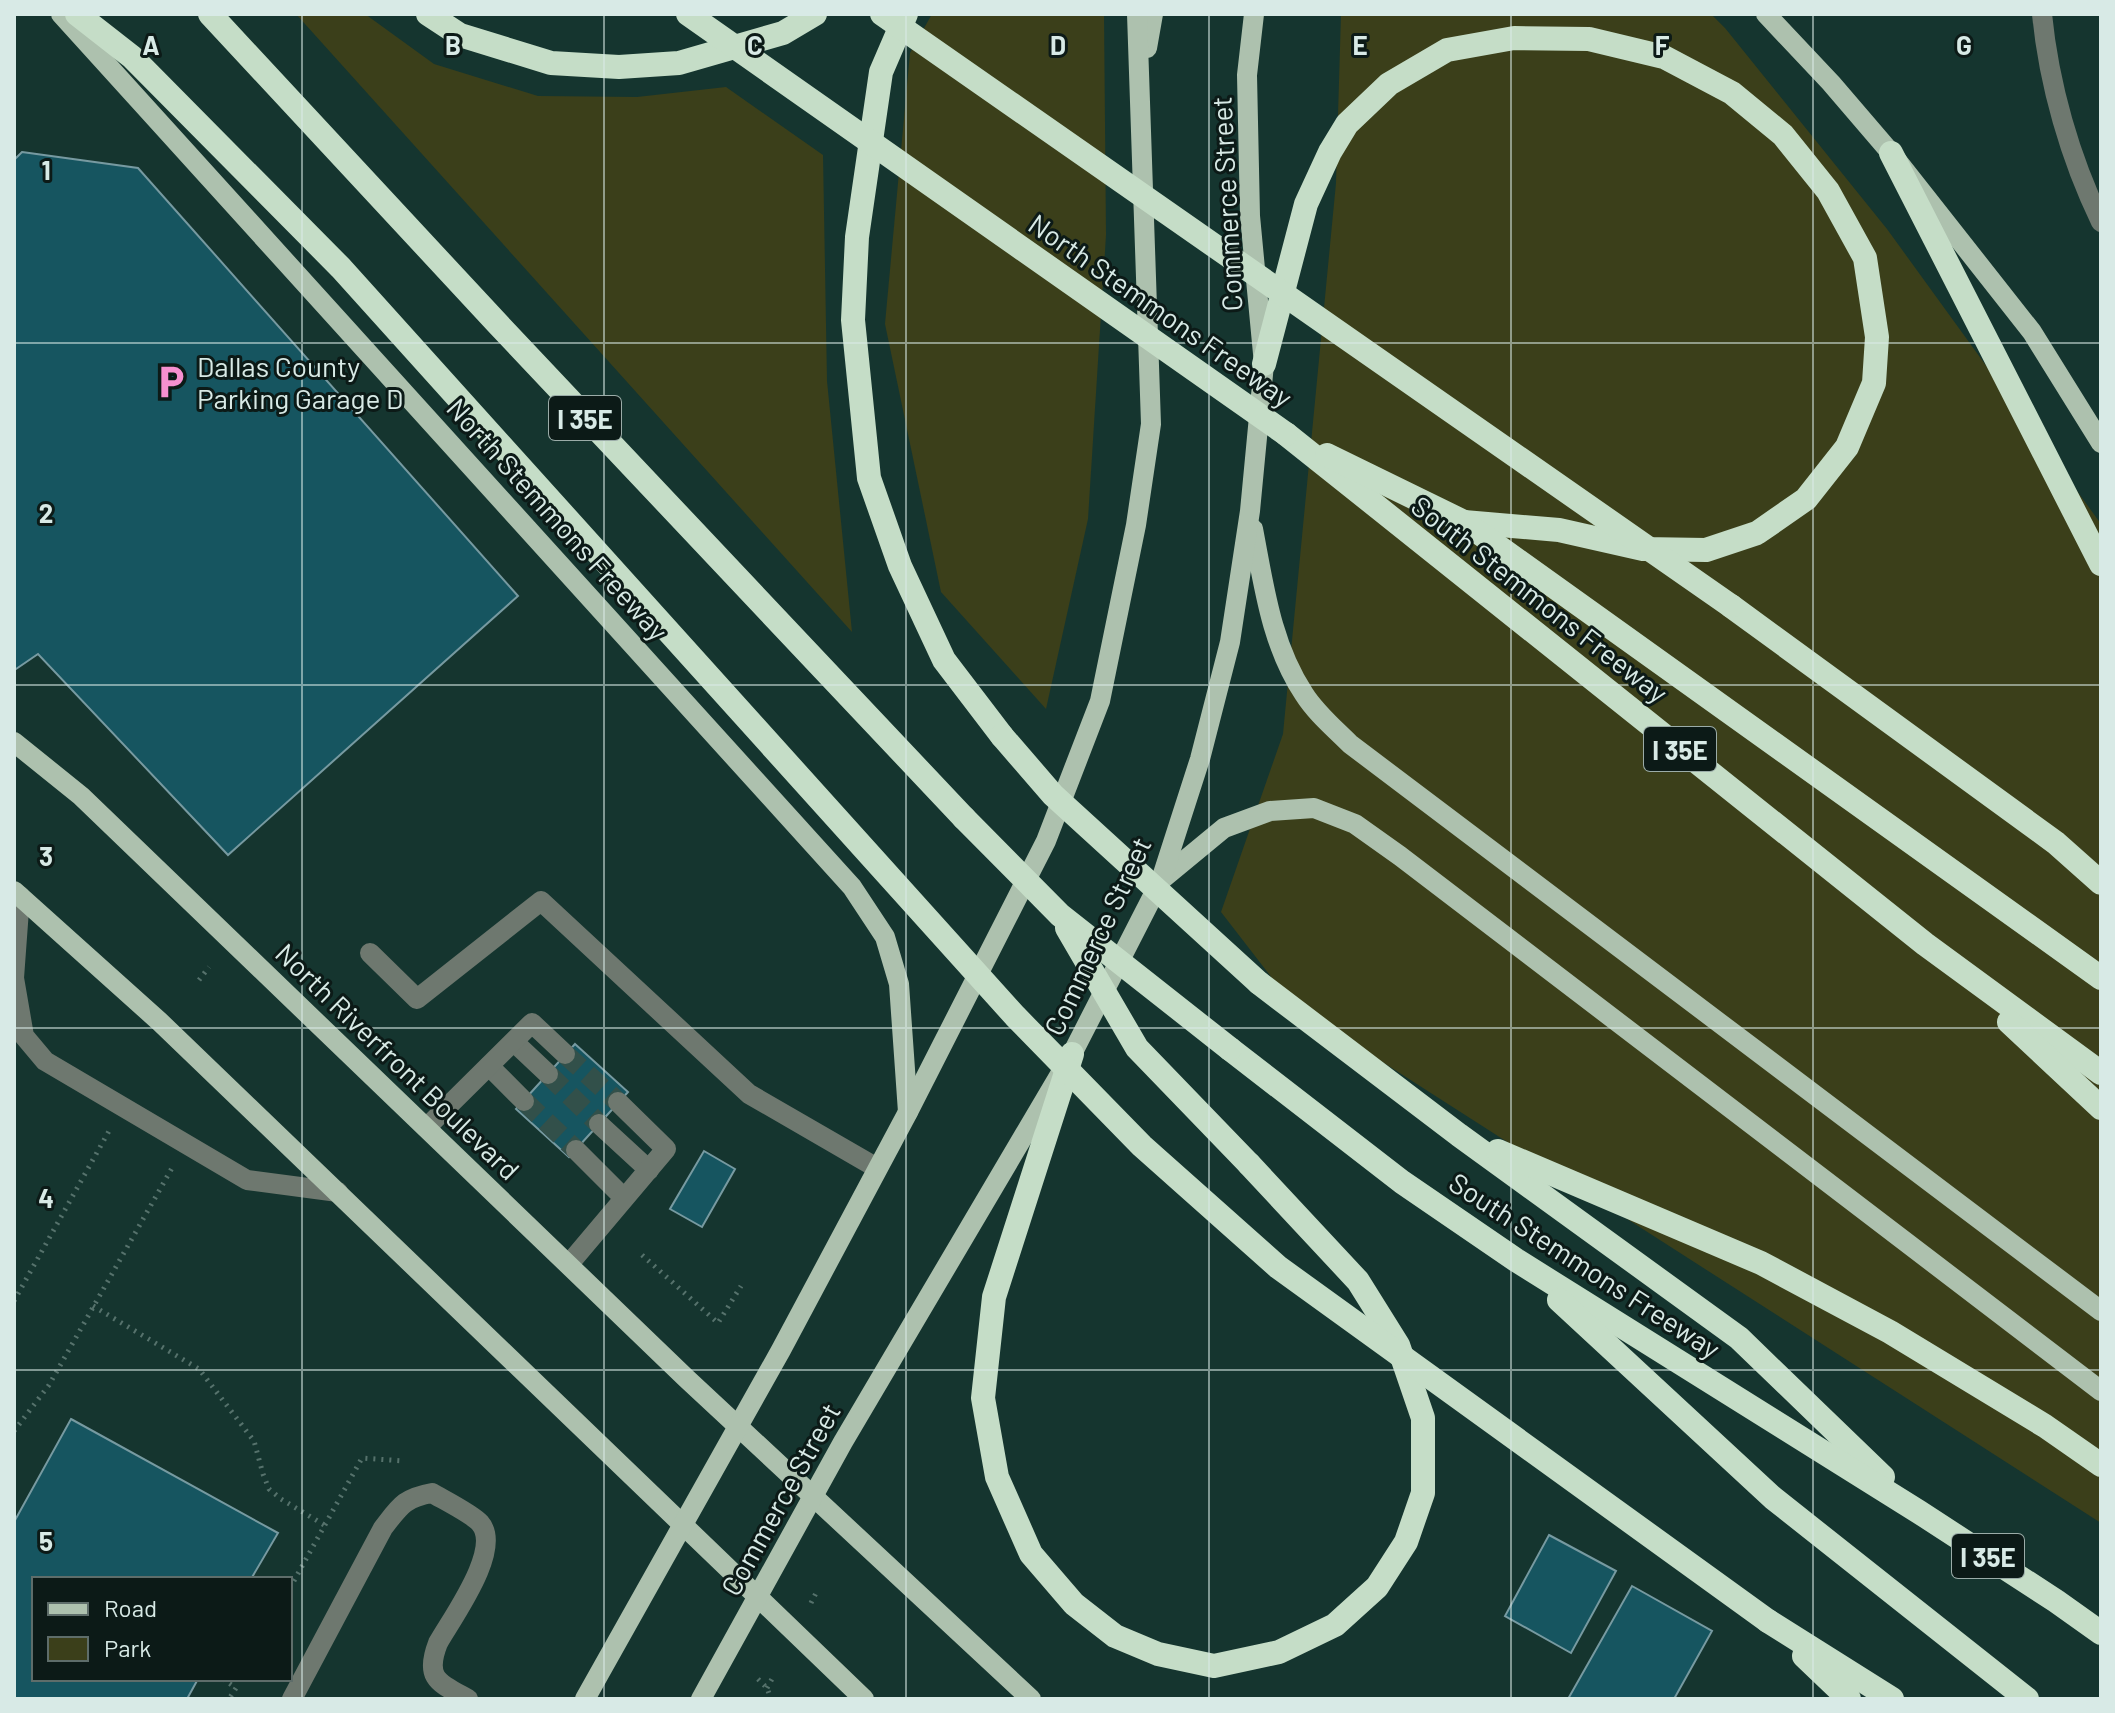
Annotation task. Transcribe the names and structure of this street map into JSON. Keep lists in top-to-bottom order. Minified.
{"streets":{"highway":["North Stemmons Freeway","I 35E","South Stemmons Freeway"],"main road":["Commerce Street","North Riverfront Boulevard"]},"crossings":[["Commerce Street","North Riverfront Boulevard"],["North Stemmons Freeway","South Stemmons Freeway"],["I 35E","South Stemmons Freeway"]],"places":{"parking":["Dallas County Parking Garage D"]},"legend":["Road","Park"],"grid":{"columns":["A","B","C","D","E","F","G"],"rows":["1","2","3","4","5"]}}
